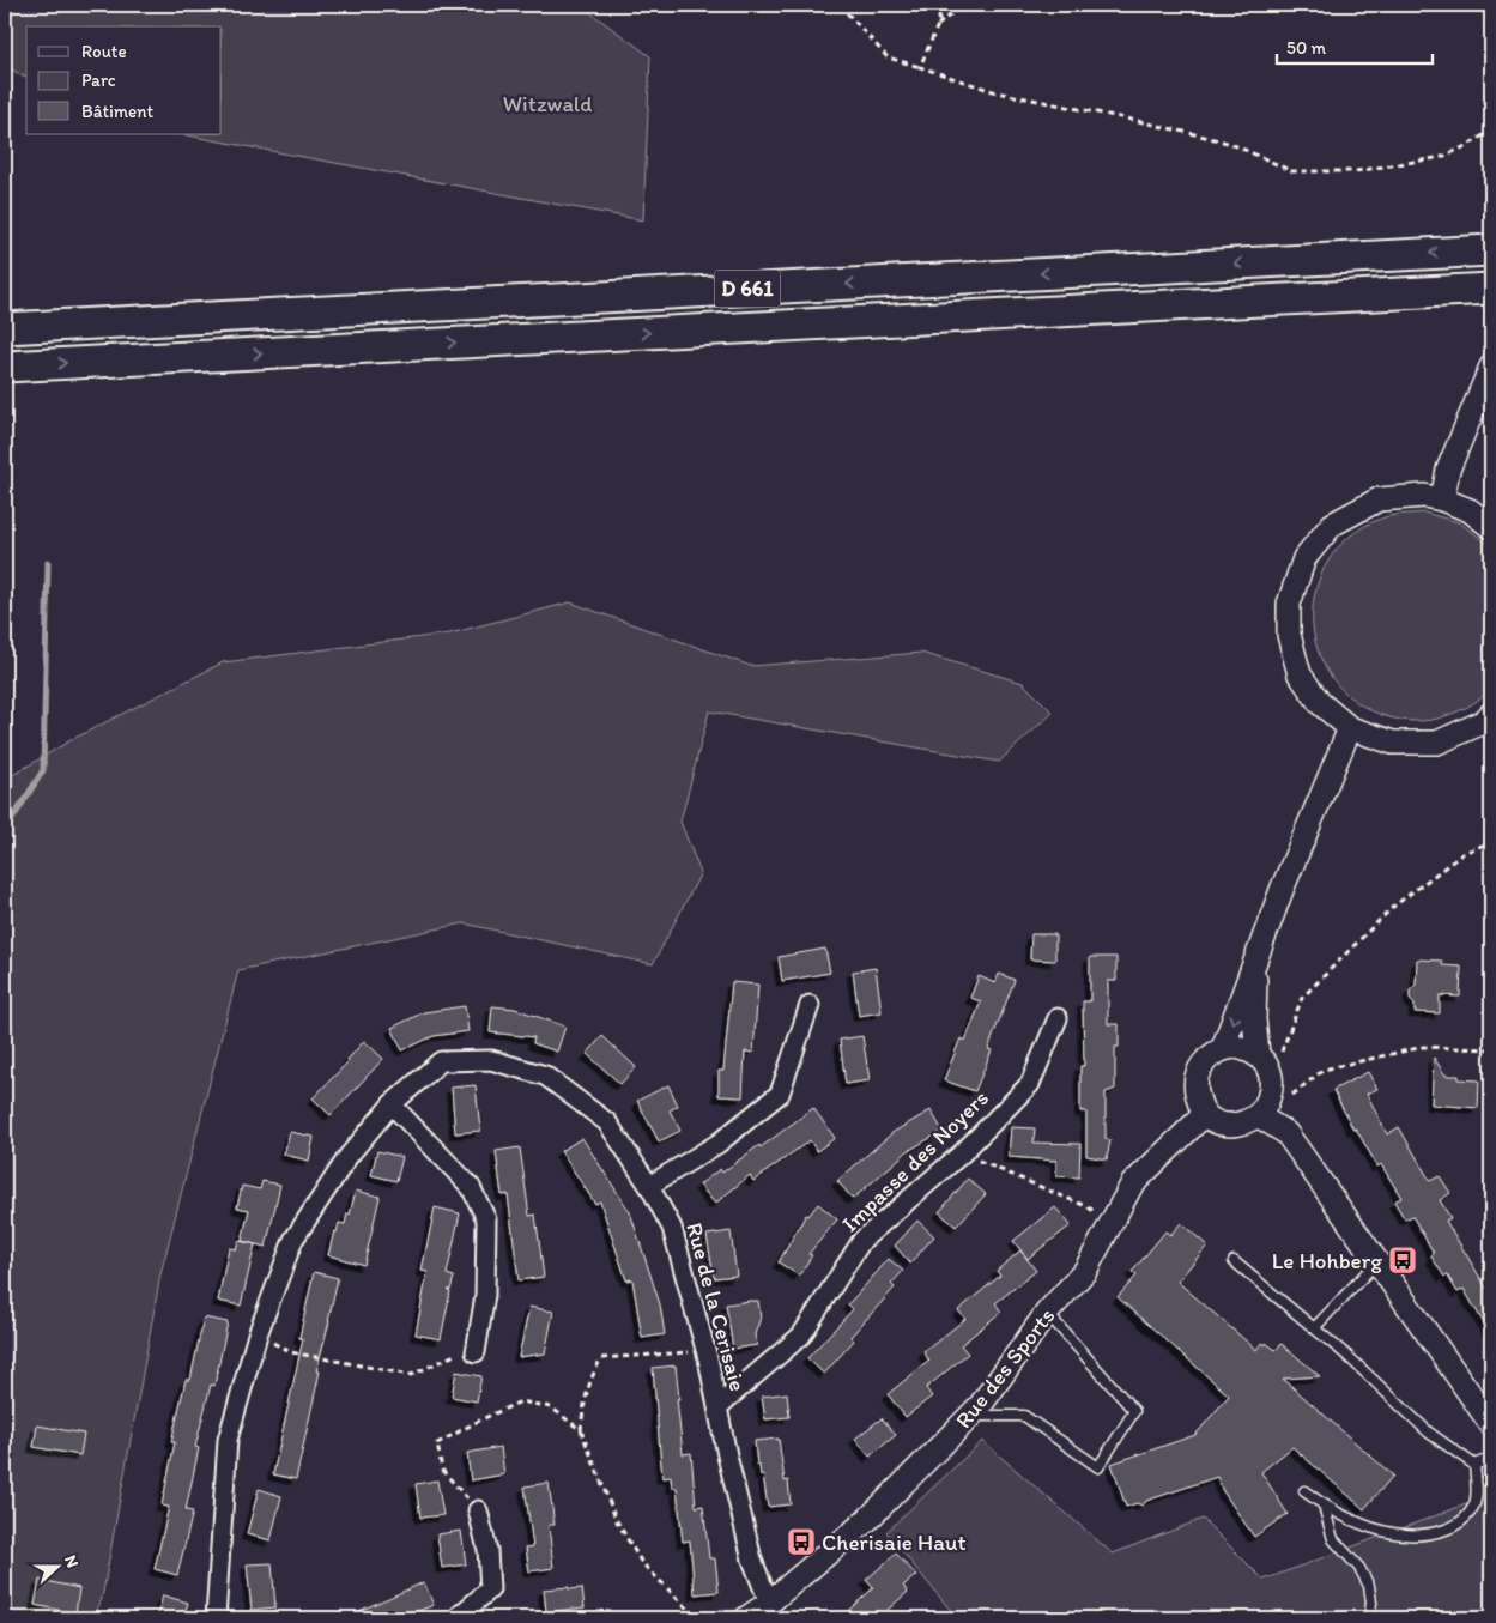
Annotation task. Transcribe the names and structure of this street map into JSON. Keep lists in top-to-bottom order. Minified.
{"streets":{"highway":["D 661"],"street":["Impasse des Noyers","Rue de la Cerisaie","Rue des Sports"]},"crossings":[["Impasse des Noyers","Rue de la Cerisaie"],["Rue de la Cerisaie","Rue des Sports"]],"parks":["Witzwald"],"places":{"bus stop":["Le Hohberg","Cherisaie Haut"]},"legend":["Route","Parc","Bâtiment"],"scale_bar":"50 m","north":"right"}
